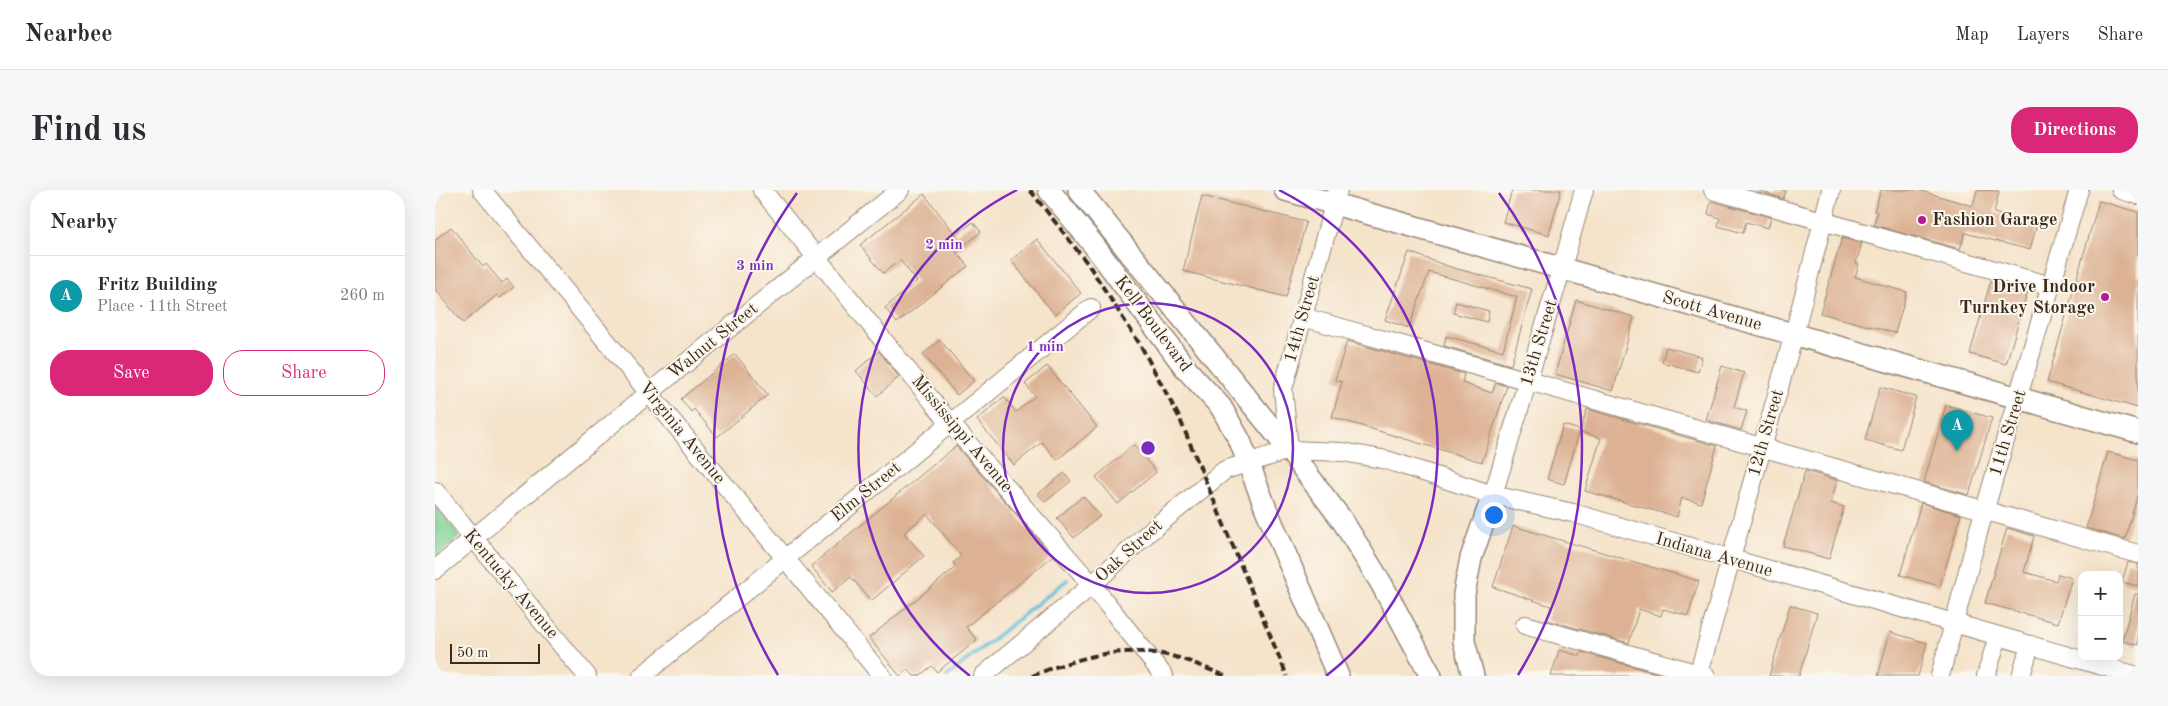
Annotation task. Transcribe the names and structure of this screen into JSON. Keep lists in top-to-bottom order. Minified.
{"streets":{"main road":["Scott Avenue","Kell Boulevard"],"street":["14th Street","Walnut Street","13th Street","Virginia Avenue","12th Street","11th Street","Mississippi Avenue","Elm Street","Oak Street","Indiana Avenue","Kentucky Avenue"]},"crossings":[["Scott Avenue","14th Street"],["Scott Avenue","13th Street"],["Scott Avenue","12th Street"],["Scott Avenue","11th Street"],["14th Street","Kell Boulevard"],["14th Street","Oak Street"],["14th Street","Indiana Avenue"],["Kell Boulevard","Oak Street"],["Kell Boulevard","Indiana Avenue"],["Walnut Street","Virginia Avenue"],["Walnut Street","Mississippi Avenue"],["Walnut Street","Kentucky Avenue"],["13th Street","Indiana Avenue"],["Virginia Avenue","Elm Street"],["12th Street","Indiana Avenue"],["11th Street","Indiana Avenue"],["Mississippi Avenue","Elm Street"],["Mississippi Avenue","Oak Street"],["Oak Street","Indiana Avenue"]],"places":["Fashion Garage","Drive Indoor Turnkey Storage"],"scale_bar":"50 m","page":{"header":"Nearbee","nav":["Map","Layers","Share"],"buttons":["Directions",["Save","Share"]],"title":"Find us","heading":"Nearby","list":[{"mark":"A","name":"Fritz Building","note":"Place · 11th Street","value":"260 m"}],"pins":"A","map_buttons":["+","−"],"scale":"50 m"},"rings":["2 min","3 min","1 min"]}
